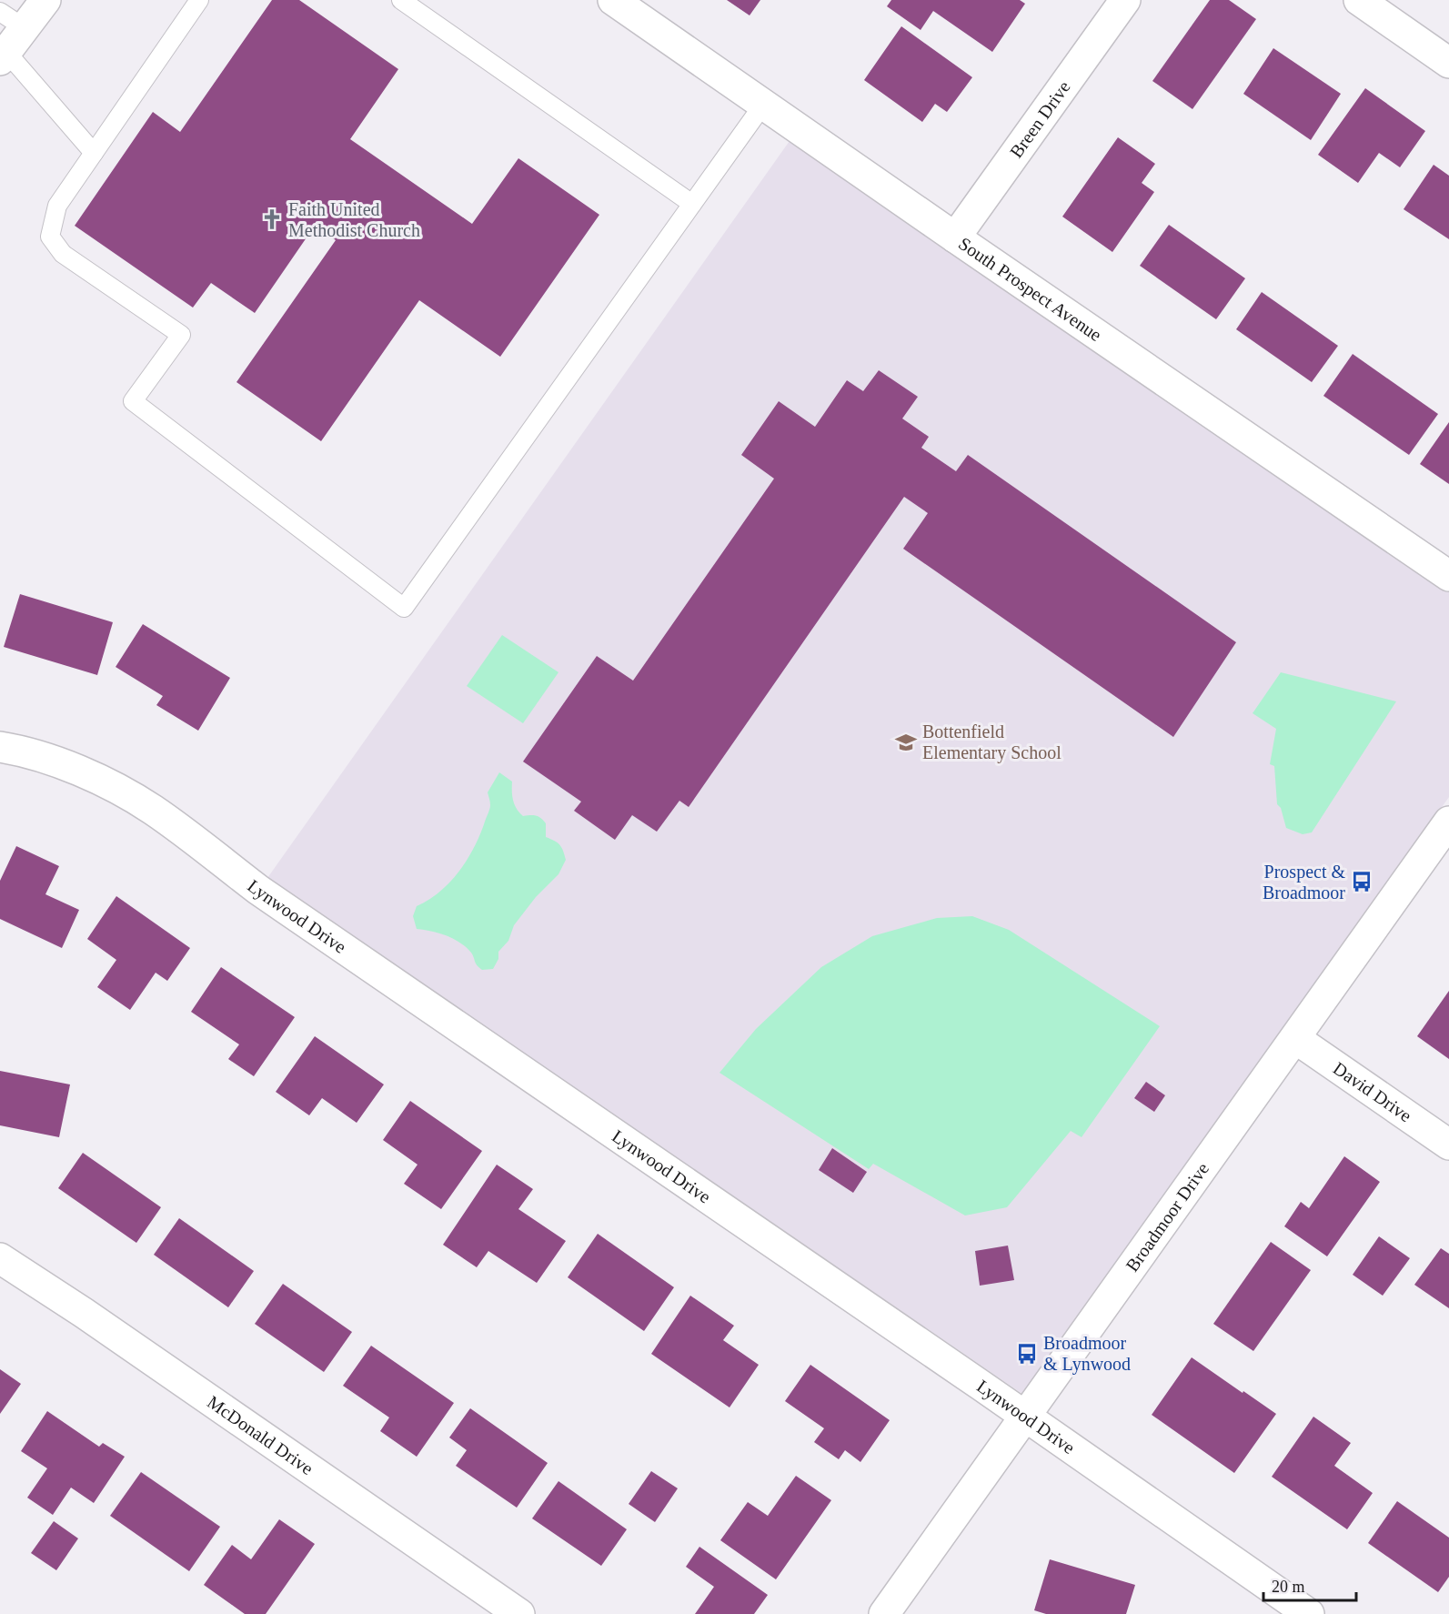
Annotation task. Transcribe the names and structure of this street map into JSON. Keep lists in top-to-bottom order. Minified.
{"streets":{"street":["Breen Drive","South Prospect Avenue","Lynwood Drive","David Drive","Broadmoor Drive","McDonald Drive"]},"crossings":[["Breen Drive","South Prospect Avenue"],["Lynwood Drive","Broadmoor Drive"],["David Drive","Broadmoor Drive"]],"places":{"church":["Faith United Methodist Church"],"school or university":["Bottenfield Elementary School"],"bus stop":["Prospect & Broadmoor","Broadmoor & Lynwood"]},"scale_bar":"20 m"}
